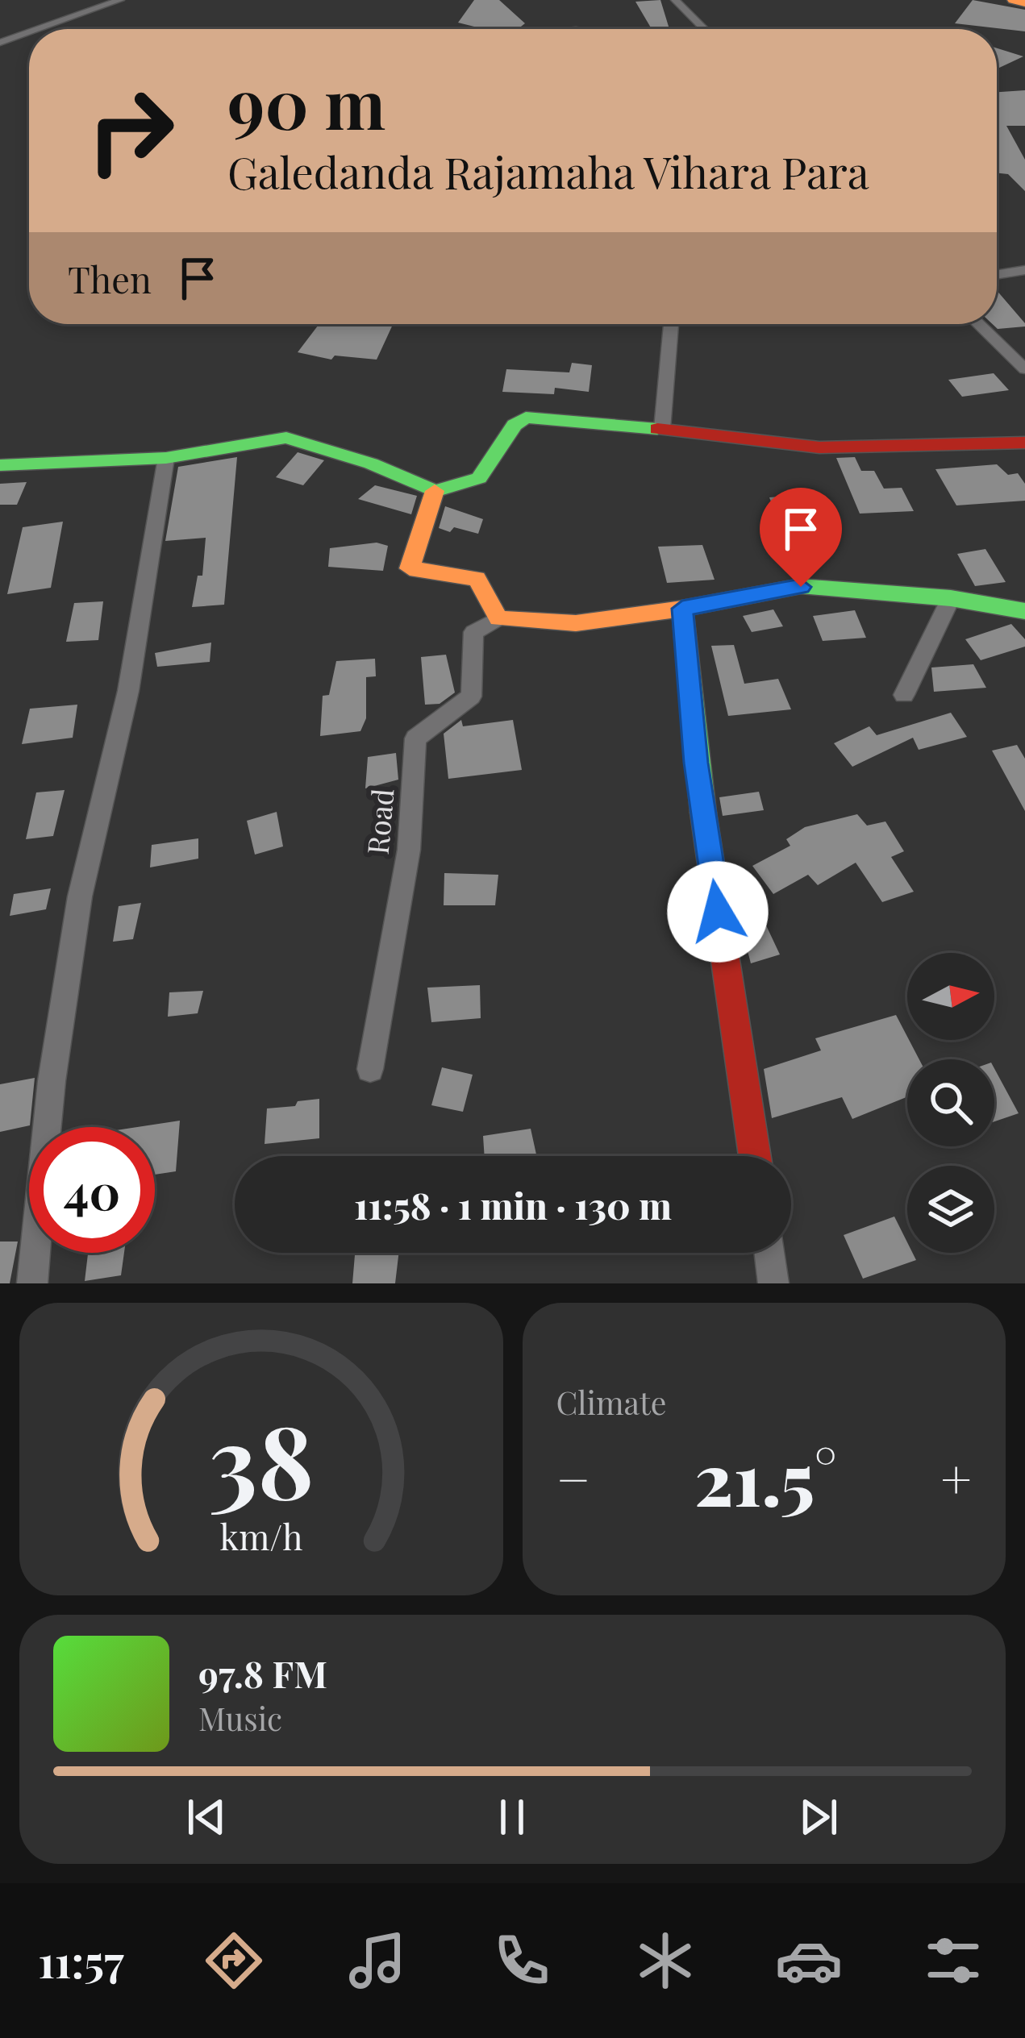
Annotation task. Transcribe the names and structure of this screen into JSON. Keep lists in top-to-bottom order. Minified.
{"streets":{"street":["Road"]},"north":"right","page":{"turn":["90 m","Galedanda Rajamaha Vihara Para"],"then":"Then","limit":"40","trip":"11:58 · 1 min · 130 m","tile":"Climate","heat":["−","21.5°","+"],"song":["97.8 FM","Music"],"tabs":"11:57","gauge":["38","km/h"]}}
